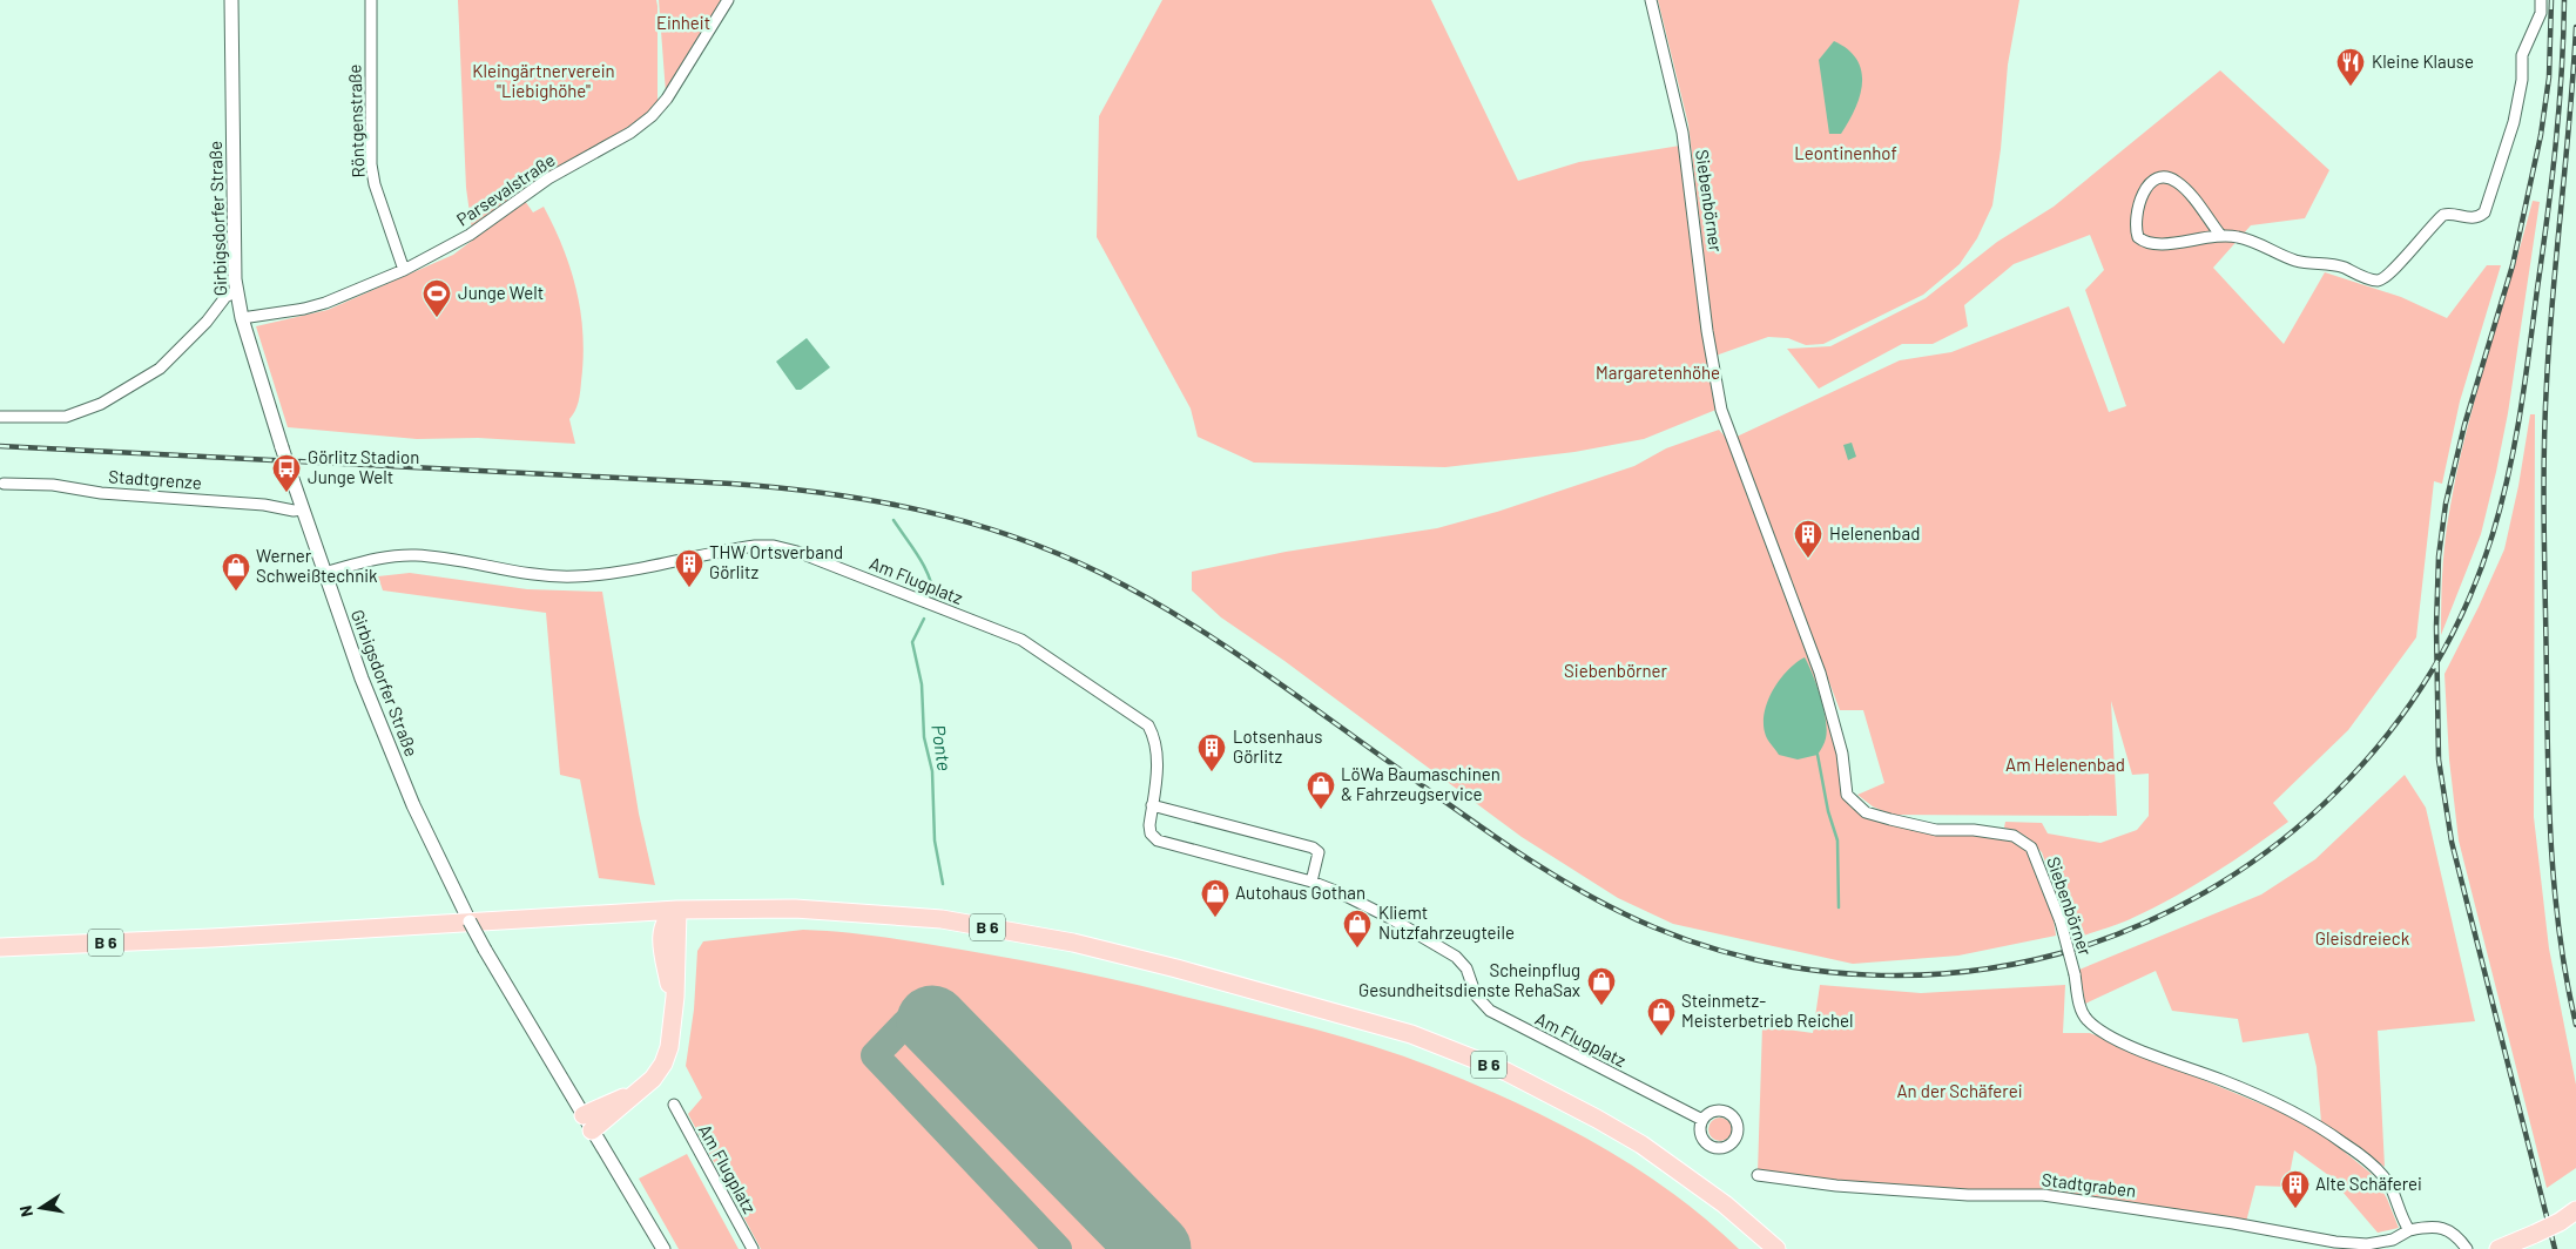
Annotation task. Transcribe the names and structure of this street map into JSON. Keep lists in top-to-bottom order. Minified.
{"streets":{"main road":["B 6"],"street":["Röntgenstraße","Parsevalstraße","Siebenbörner","Girbigsdorfer Straße","Stadtgrenze","Am Flugplatz","Stadtgraben"]},"crossings":[["Röntgenstraße","Parsevalstraße"],["Parsevalstraße","Girbigsdorfer Straße"],["Siebenbörner","Stadtgraben"],["Girbigsdorfer Straße","Stadtgrenze"],["Girbigsdorfer Straße","Am Flugplatz"]],"water":["Ponte"],"parks":["Einheit","Kleingärtnerverein \"Liebighöhe\"","Leontinenhof","Margaretenhöhe","Siebenbörner","Am Helenenbad","Gleisdreieck","An der Schäferei"],"places":{"restaurant":["Kleine Klause"],"sports":["Junge Welt"],"bus stop":["Görlitz Stadion Junge Welt"],"building":["Helenenbad","THW Ortsverband Görlitz","Lotsenhaus Görlitz","Alte Schäferei"],"shop":["Werner Schweißtechnik","LöWa Baumaschinen & Fahrzeugservice","Autohaus Gothan","Kliemt Nutzfahrzeugteile","Scheinpflug Gesundheitsdienste RehaSax","Steinmetz- Meisterbetrieb Reichel"]},"north":"left"}
